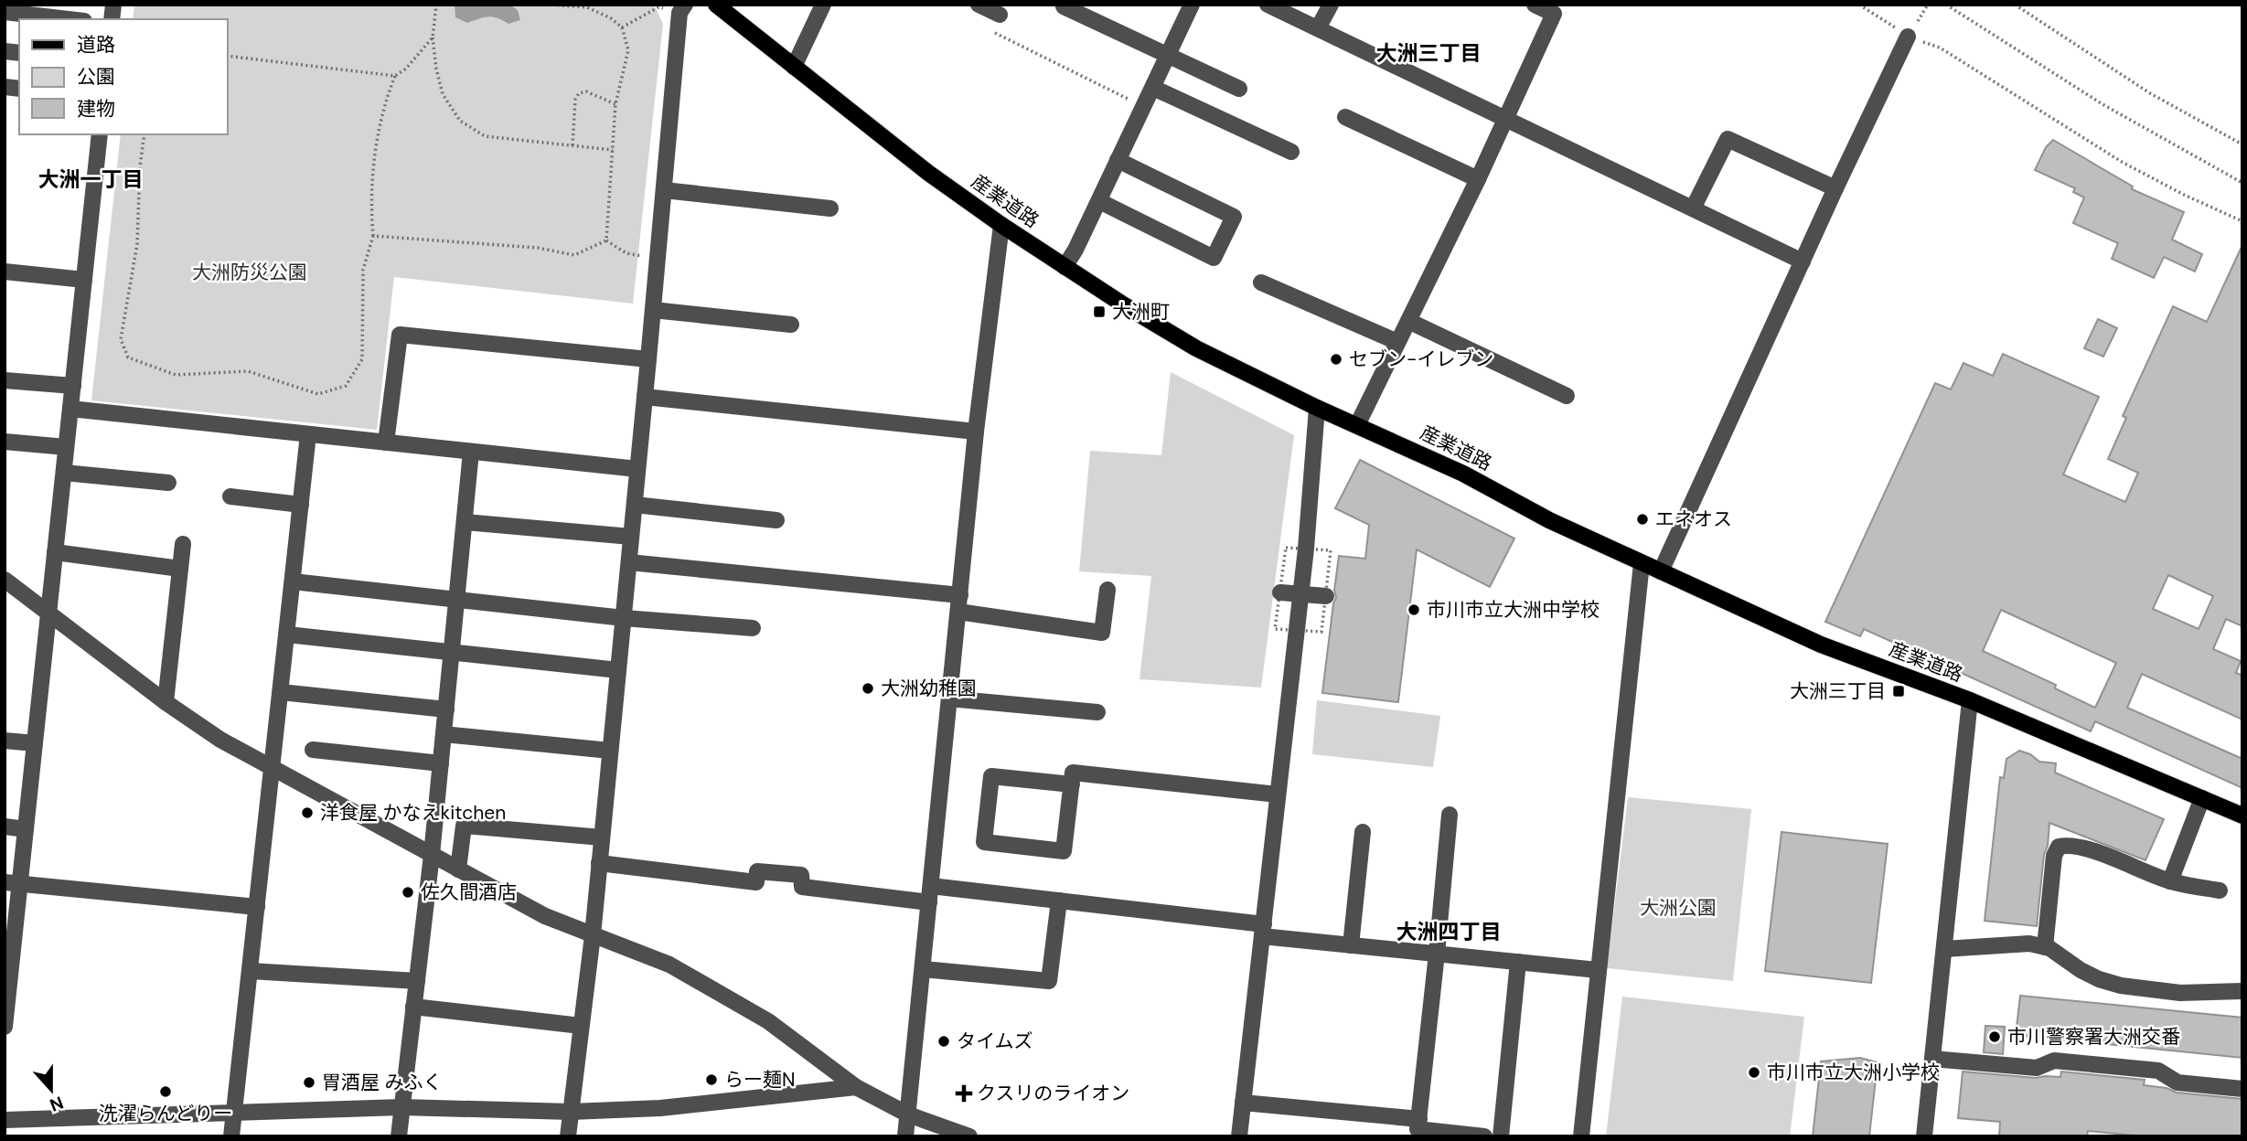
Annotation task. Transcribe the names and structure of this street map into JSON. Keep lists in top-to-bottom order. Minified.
{"streets":{"main road":["産業道路"]},"districts":["大洲三丁目","大洲一丁目","大洲四丁目"],"parks":["大洲防災公園","大洲公園"],"places":{"transit":["大洲町","大洲三丁目"],"other":["セブン-イレブン","エネオス","市川市立大洲中学校","大洲幼稚園","洋食屋 かなえkitchen","佐久間酒店","市川警察署大洲交番","タイムズ","市川市立大洲小学校","らー麺N","胃酒屋 みふく","洗濯らんどりー"],"health":["クスリのライオン"]},"legend":["道路","公園","建物"],"north":"bottom"}
